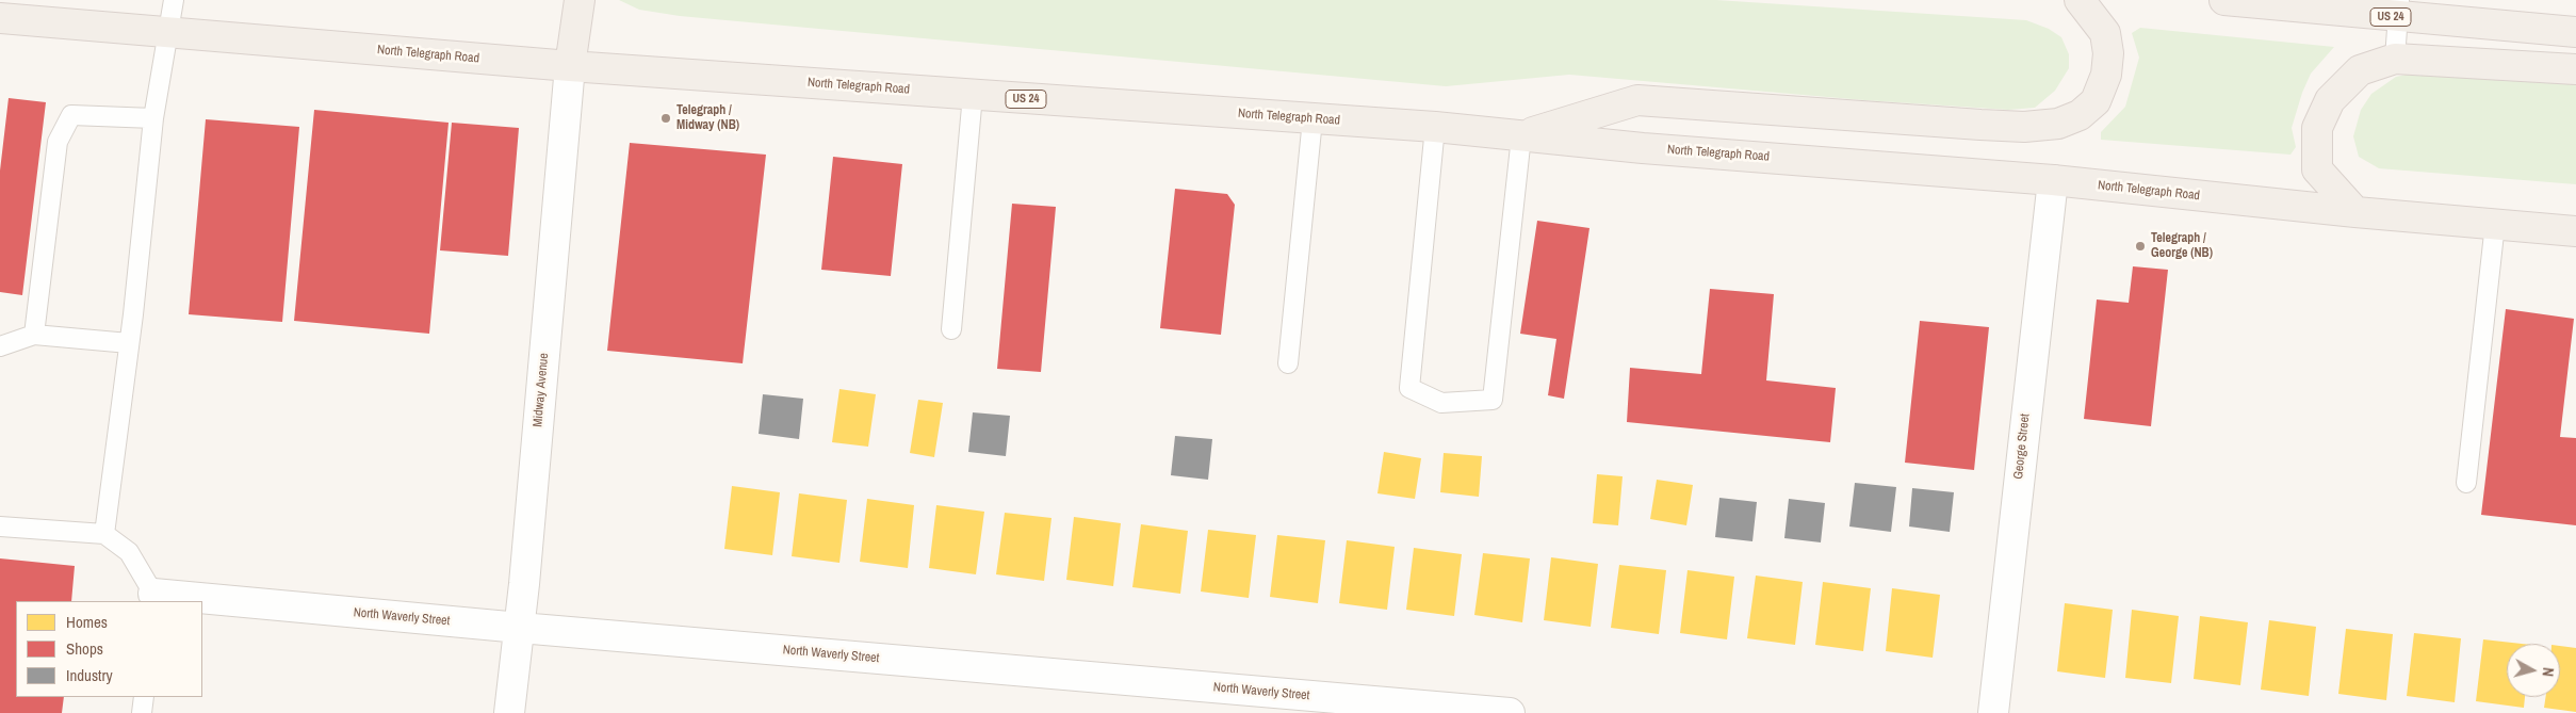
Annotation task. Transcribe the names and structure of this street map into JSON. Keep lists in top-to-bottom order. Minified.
{"streets":{"main road":["US 24","North Telegraph Road"],"street":["Midway Avenue","George Street","North Waverly Street"]},"crossings":[["North Telegraph Road","Midway Avenue"],["North Telegraph Road","George Street"],["Midway Avenue","North Waverly Street"]],"places":["Telegraph / Midway (NB)","Telegraph / George (NB)"],"legend":["Homes","Shops","Industry"],"north":"right"}
